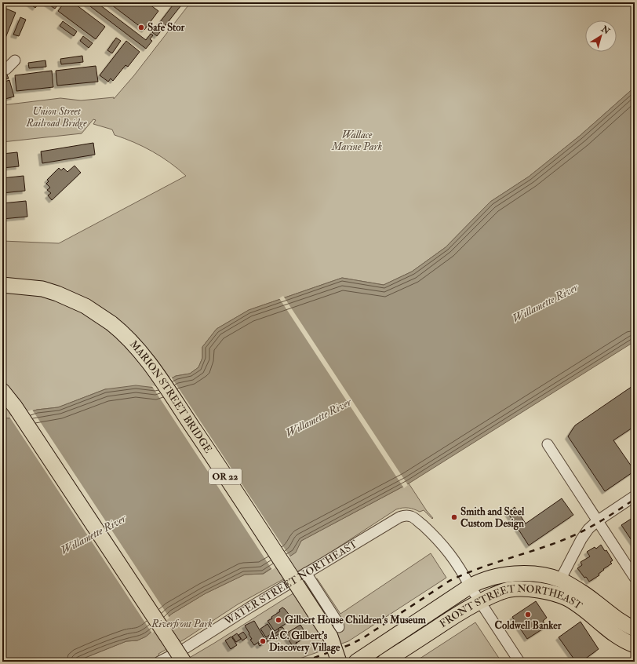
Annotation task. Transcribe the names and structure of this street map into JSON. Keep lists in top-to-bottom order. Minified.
{"streets":{"highway":["MARION STREET BRIDGE","OR 22","FRONT STREET NORTHEAST"],"street":["WATER STREET NORTHEAST"]},"crossings":[["MARION STREET BRIDGE","OR 22"],["WATER STREET NORTHEAST","FRONT STREET NORTHEAST"]],"water":["Willamette River"],"parks":["Union Street Railroad Bridge","Wallace Marine Park","Riverfront Park"],"places":["Safe Stor","Smith and Steel Custom Design","Coldwell Banker","Gilbert House Children's Museum","A. C. Gilbert's Discovery Village"],"north":"top right"}
